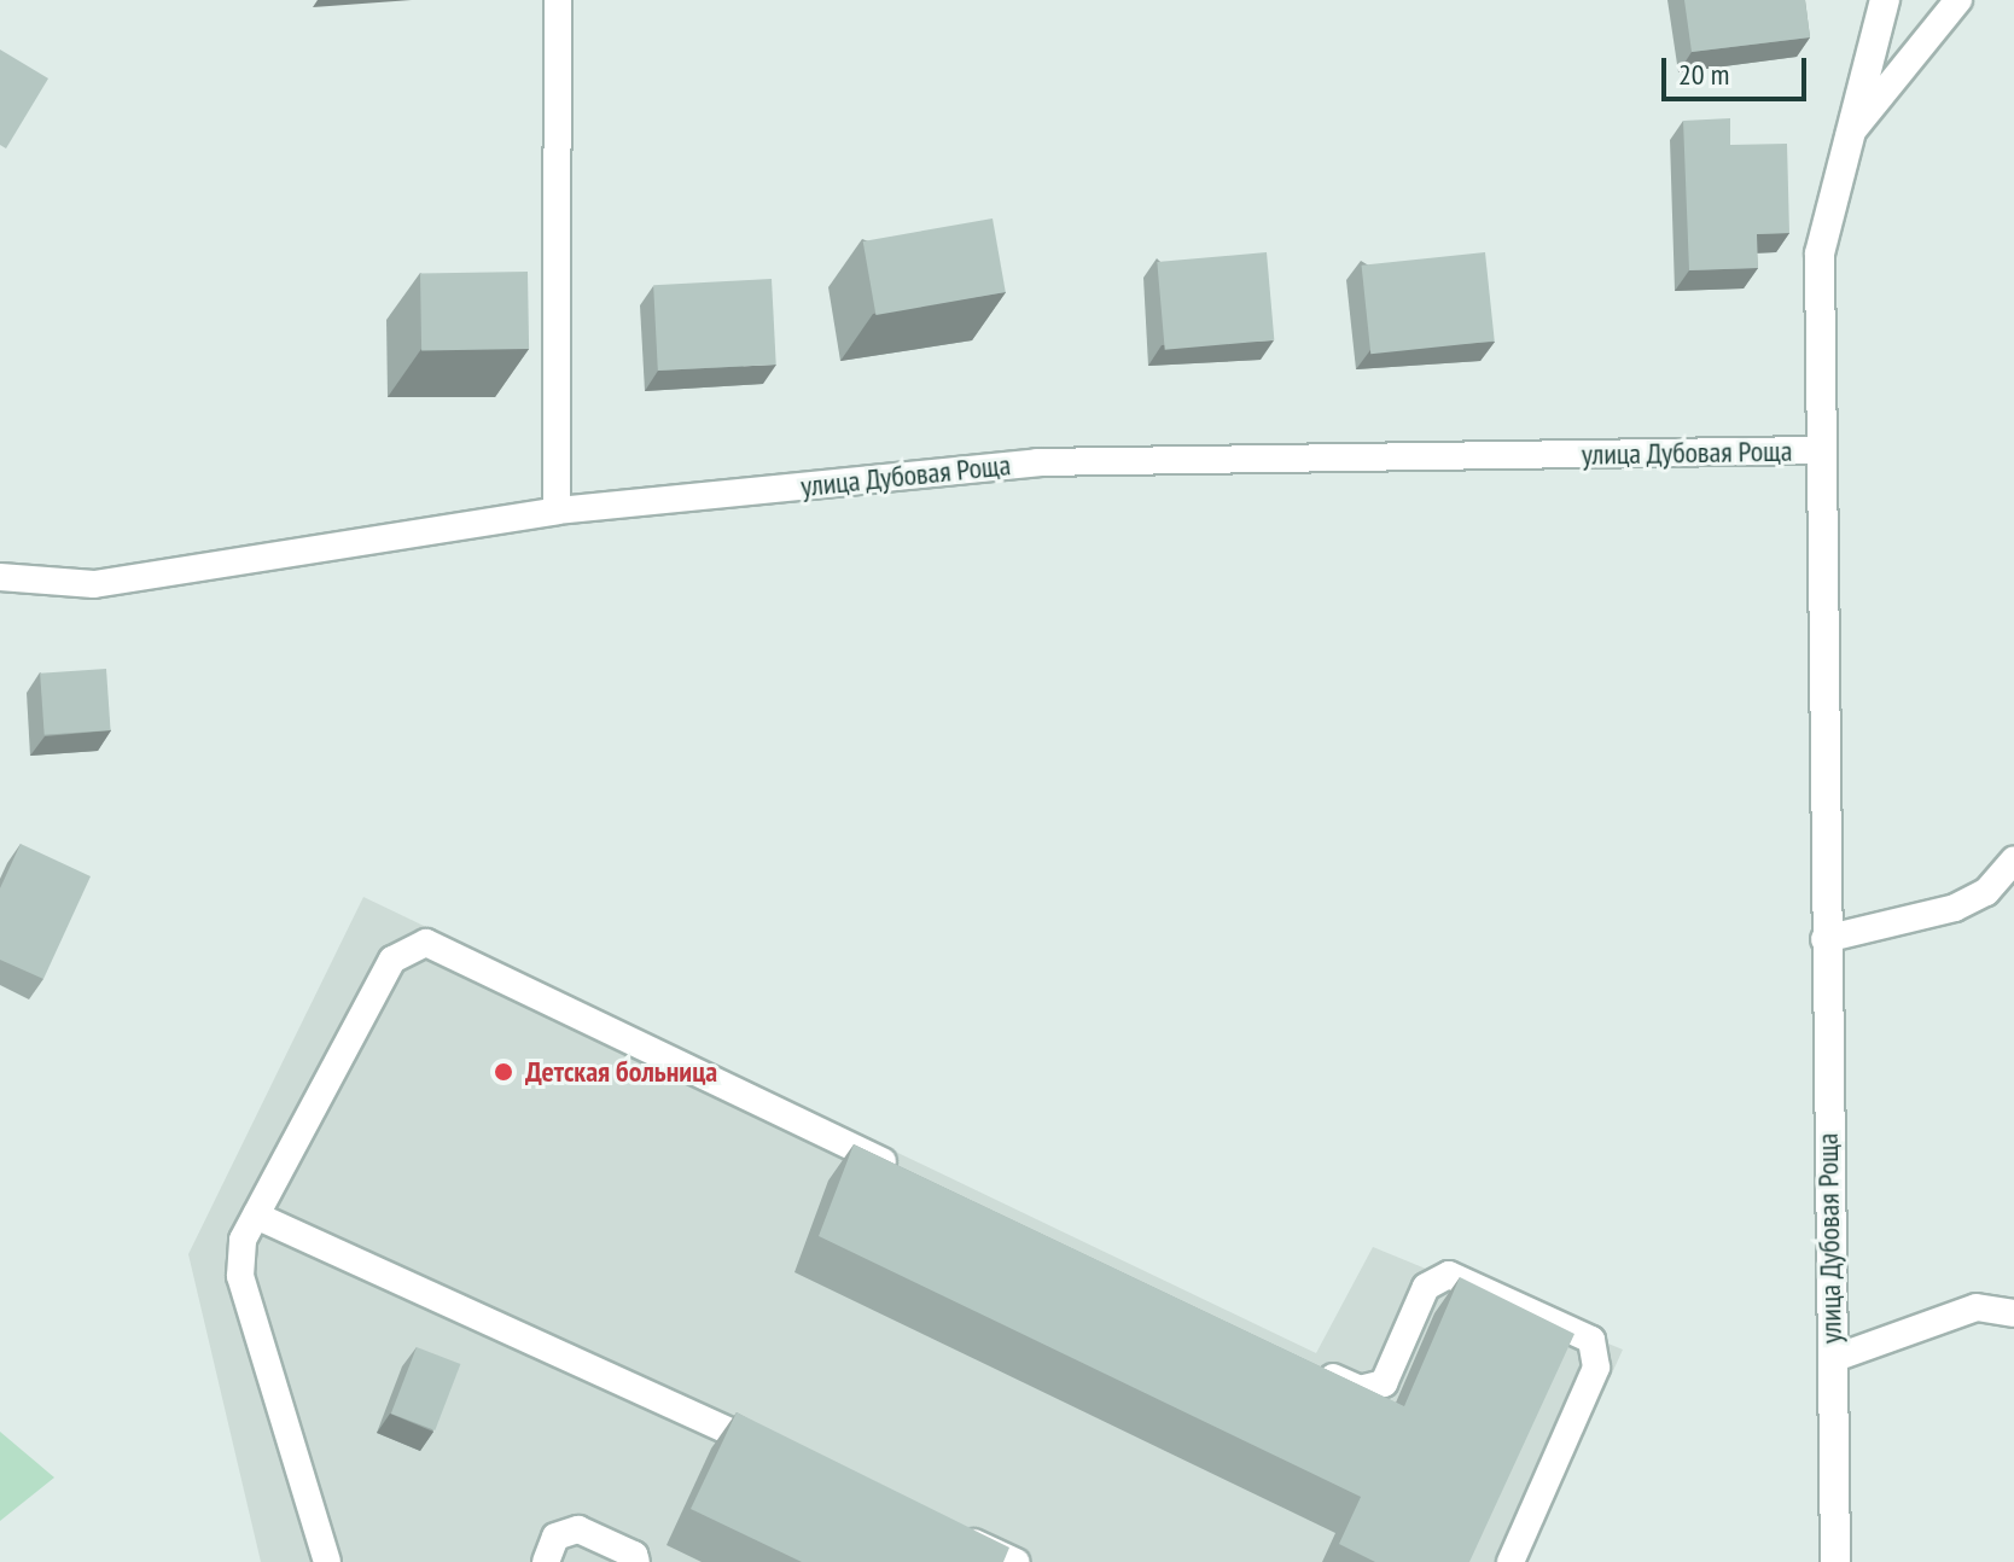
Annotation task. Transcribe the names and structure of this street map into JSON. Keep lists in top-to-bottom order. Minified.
{"streets":{"street":["улица Дубовая Роща"]},"places":["Детская больница"],"scale_bar":"20 m"}
